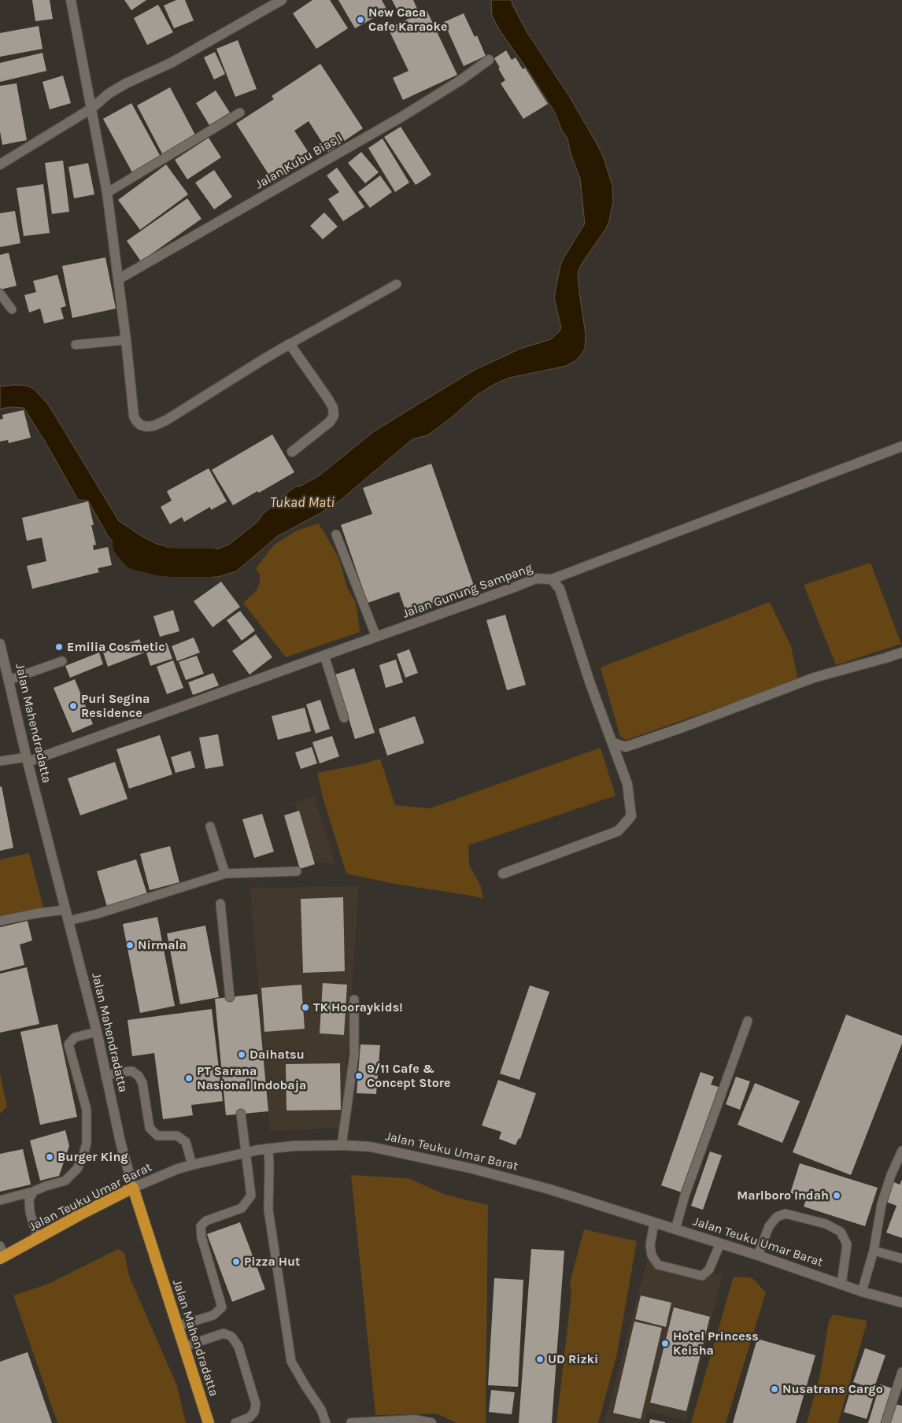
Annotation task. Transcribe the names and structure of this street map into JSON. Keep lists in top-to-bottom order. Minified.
{"streets":{"highway":["Jalan Mahendradatta","Jalan Teuku Umar Barat"],"street":["Jalan Kubu Bias I","Jalan Gunung Sampang"]},"crossings":[["Jalan Gunung Sampang","Jalan Mahendradatta"],["Jalan Mahendradatta","Jalan Teuku Umar Barat"]],"water":["Tukad Mati"],"places":["New Caca Cafe Karaoke","Emilia Cosmetic","Puri Segina Residence","Nirmala","TK Hooraykids!","Daihatsu","9/11 Cafe & Concept Store","PT Sarana Nasional Indobaja","Burger King","Marlboro Indah","Pizza Hut","Hotel Princess Keisha","UD Rizki","Nusatrans Cargo"]}
